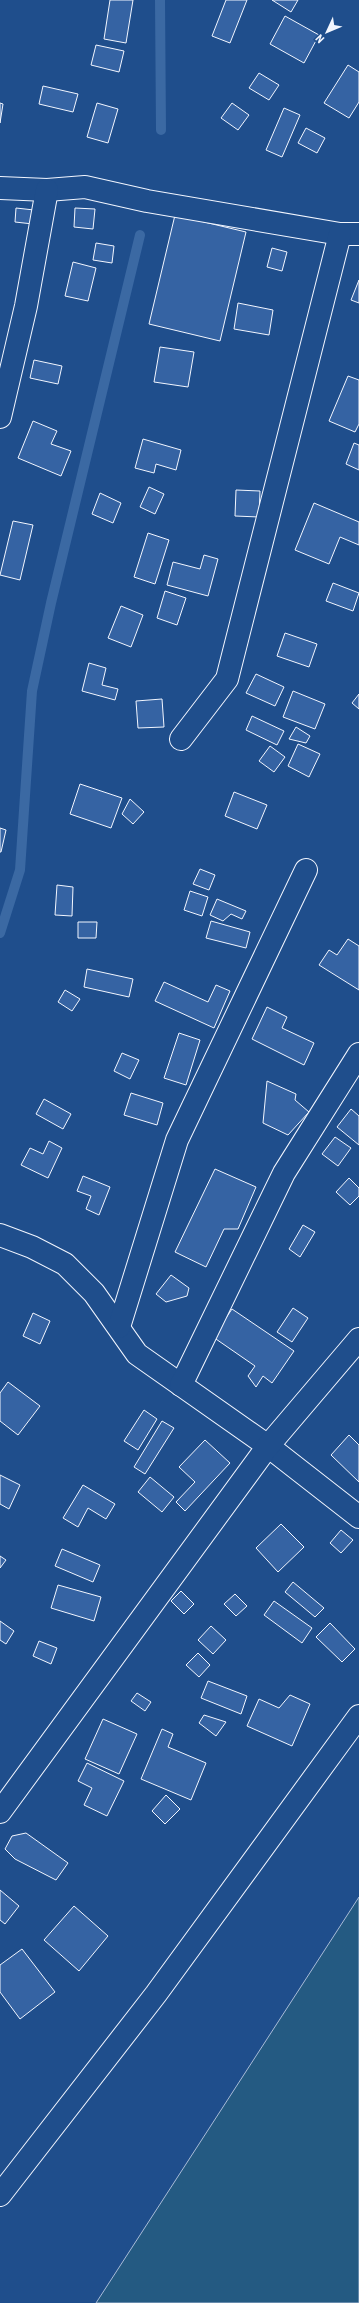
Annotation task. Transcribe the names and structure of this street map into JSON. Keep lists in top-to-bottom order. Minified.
{"north":"bottom left"}
